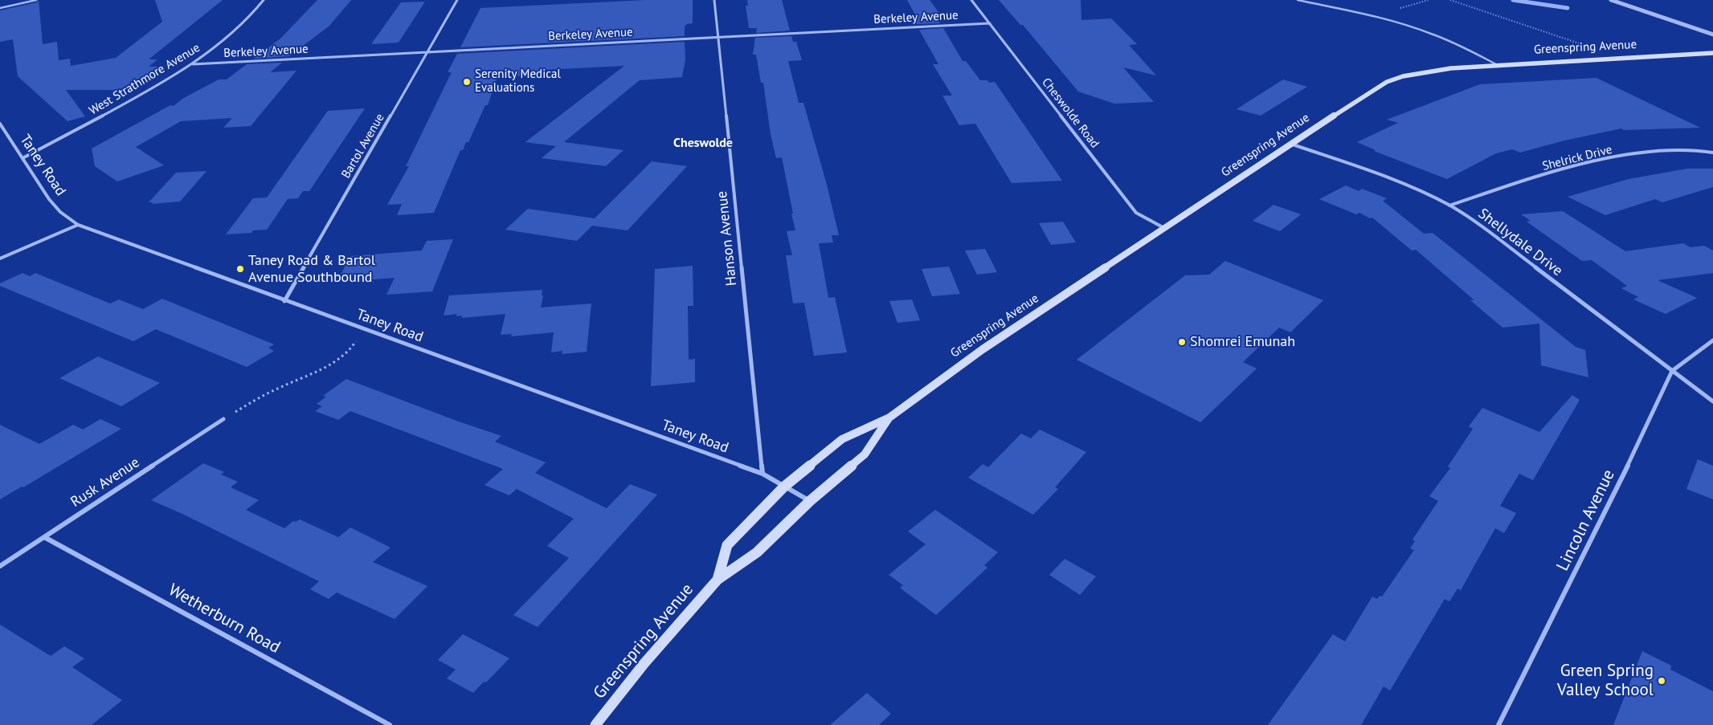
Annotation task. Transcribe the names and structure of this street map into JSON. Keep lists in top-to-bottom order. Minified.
{"streets":{"main road":["Greenspring Avenue"],"street":["Berkeley Avenue","West Strathmore Avenue","Cheswolde Road","Bartol Avenue","Shelrick Drive","Taney Road","Hanson Avenue","Shellydale Drive","Rusk Avenue","Lincoln Avenue","Wetherburn Road"]},"crossings":[["Berkeley Avenue","West Strathmore Avenue"],["Berkeley Avenue","Cheswolde Road"],["Berkeley Avenue","Bartol Avenue"],["Berkeley Avenue","Hanson Avenue"],["Greenspring Avenue","Cheswolde Road"],["Greenspring Avenue","Taney Road"],["Greenspring Avenue","Shellydale Drive"],["West Strathmore Avenue","Taney Road"],["Bartol Avenue","Taney Road"],["Shelrick Drive","Shellydale Drive"],["Taney Road","Hanson Avenue"],["Shellydale Drive","Lincoln Avenue"],["Rusk Avenue","Wetherburn Road"]],"districts":["Cheswolde"],"places":["Serenity Medical Evaluations","Taney Road & Bartol Avenue Southbound","Shomrei Emunah","Green Spring Valley School"]}
